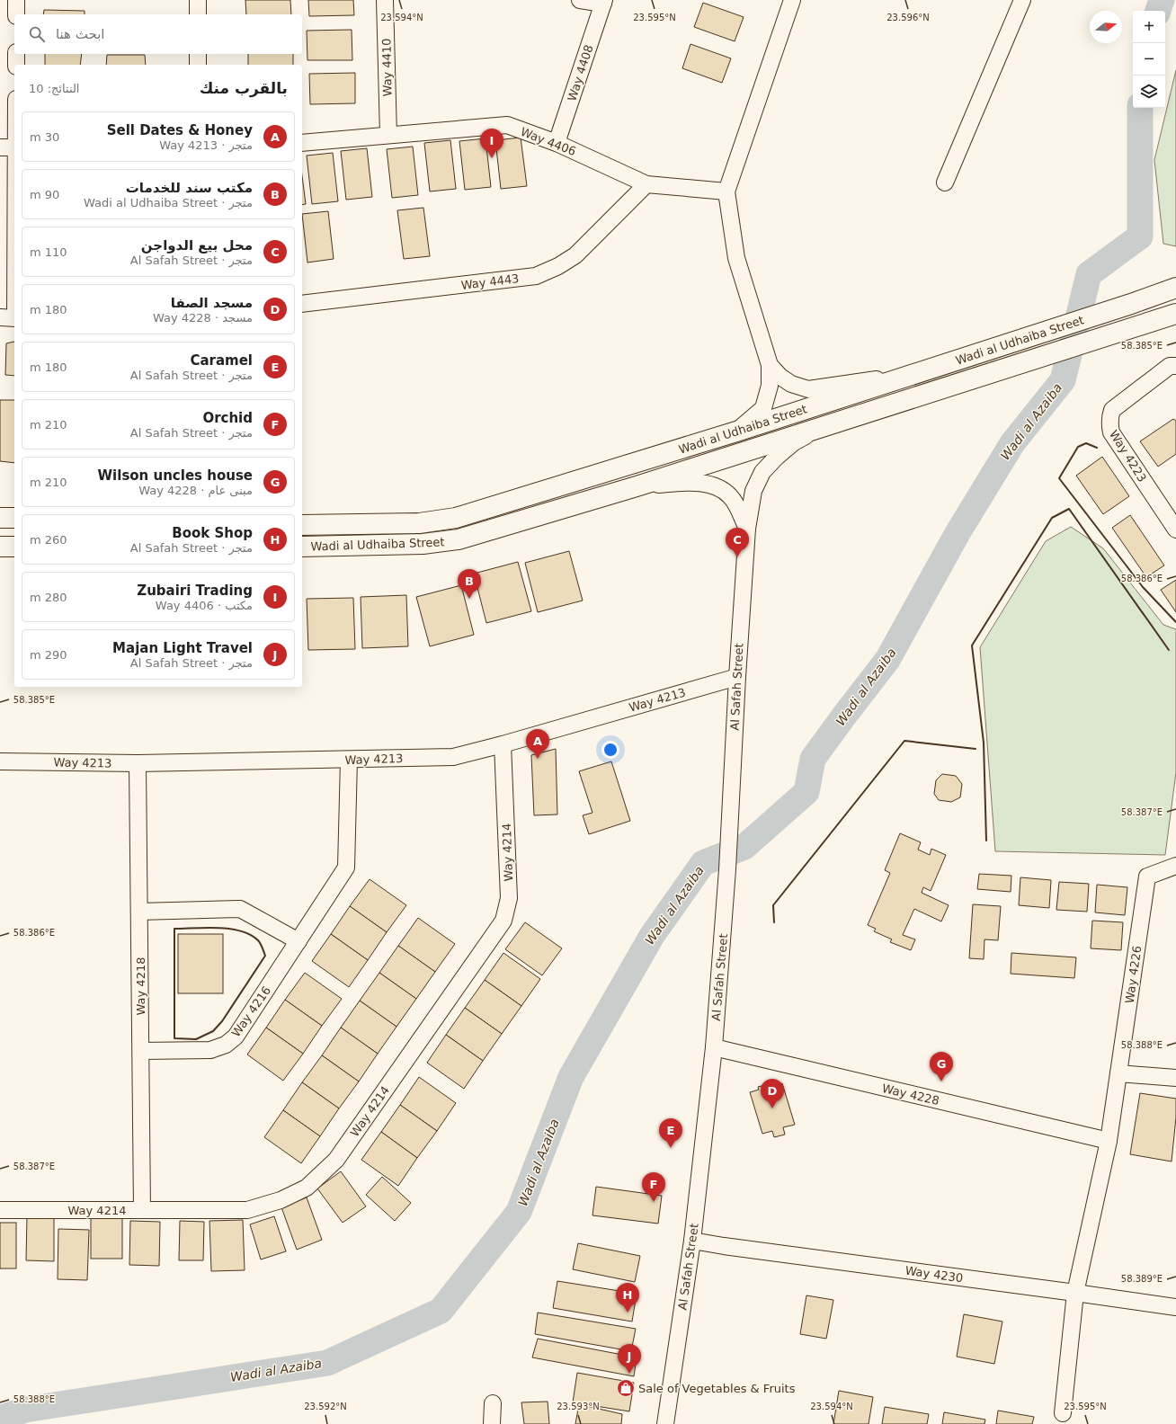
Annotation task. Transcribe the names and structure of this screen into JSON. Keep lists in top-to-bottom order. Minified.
{"streets":{"main road":["Wadi al Udhaiba Street"],"street":["Way 4410","Way 4408","Way 4406","Way 4443","Way 4223","Al Safah Street","Way 4213","Way 4214","Way 4226","Way 4218","Way 4216","Way 4228","Way 4230"]},"crossings":[["Way 4410","Way 4406"],["Way 4408","Way 4406"],["Way 4406","Way 4443"],["Wadi al Udhaiba Street","Al Safah Street"],["Al Safah Street","Way 4213"],["Al Safah Street","Way 4228"],["Al Safah Street","Way 4230"],["Way 4213","Way 4214"],["Way 4213","Way 4218"],["Way 4213","Way 4216"],["Way 4214","Way 4218"],["Way 4226","Way 4228"],["Way 4226","Way 4230"],["Way 4218","Way 4216"]],"water":["Wadi al Azaiba"],"places":{"shop":["Sale of Vegetables & Fruits"]},"north":"right","page":{"map_buttons":["+","−"],"search":"ابحث هنا","heading":["بالقرب منك","النتائج: 10"],"list":[{"mark":"A","name":"Sell Dates & Honey","note":"متجر · Way 4213","value":"30 m"},{"mark":"B","name":"مكتب سند للخدمات","note":"متجر · Wadi al Udhaiba Street","value":"90 m"},{"mark":"C","name":"محل بيع الدواجن","note":"متجر · Al Safah Street","value":"110 m"},{"mark":"D","name":"مسجد الصفا","note":"مسجد · Way 4228","value":"180 m"},{"mark":"E","name":"Caramel","note":"متجر · Al Safah Street","value":"180 m"},{"mark":"F","name":"Orchid","note":"متجر · Al Safah Street","value":"210 m"},{"mark":"G","name":"Wilson uncles house","note":"مبنى عام · Way 4228","value":"210 m"},{"mark":"H","name":"Book Shop","note":"متجر · Al Safah Street","value":"260 m"},{"mark":"I","name":"Zubairi Trading","note":"مكتب · Way 4406","value":"280 m"},{"mark":"J","name":"Majan Light Travel","note":"متجر · Al Safah Street","value":"290 m"}],"pins":["I","C","B","A","G","D","E","F","H","J"]},"coordinates":["23.594°N","23.595°N","23.596°N","58.385°E","58.386°E","58.387°E","58.388°E","58.389°E","23.592°N","23.593°N"]}
